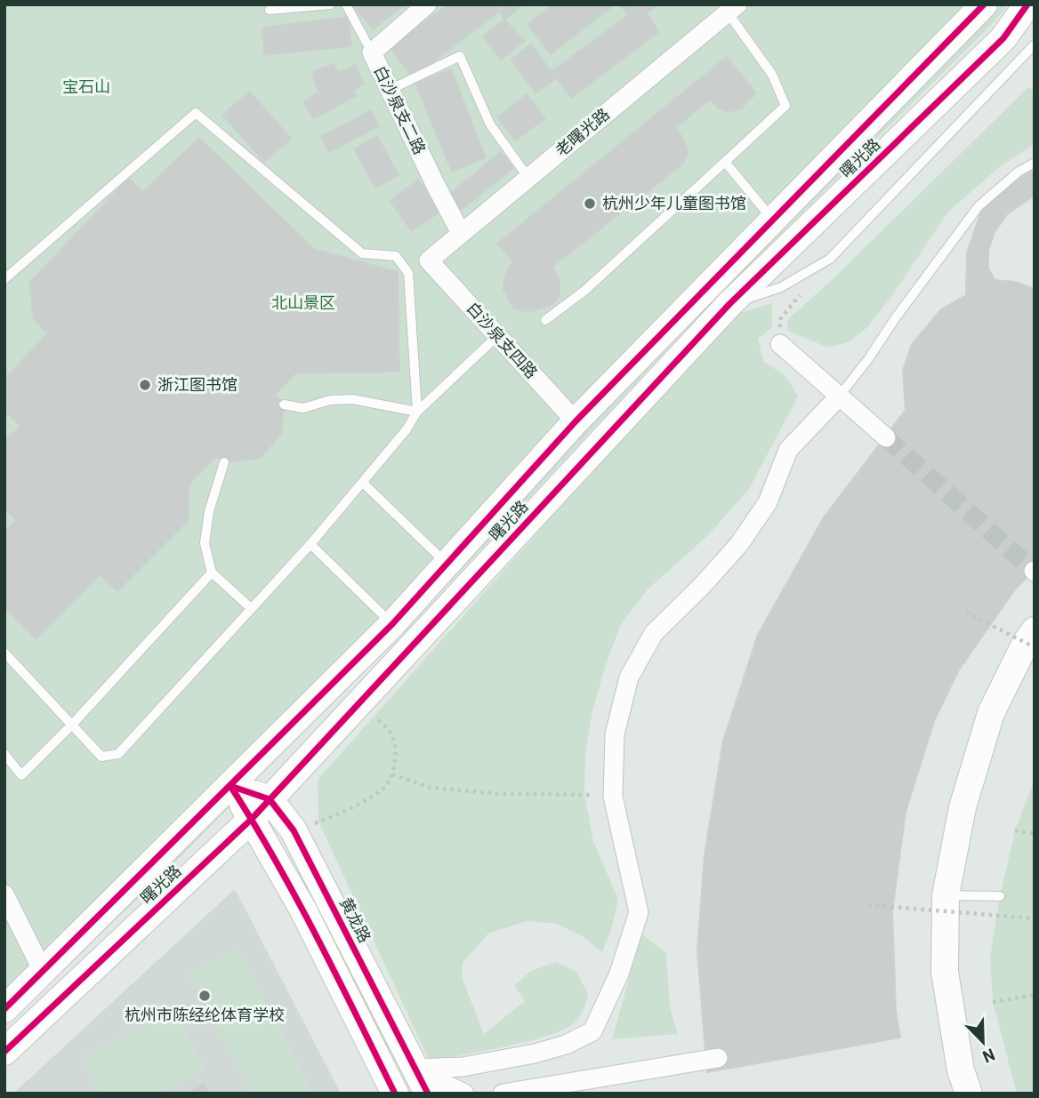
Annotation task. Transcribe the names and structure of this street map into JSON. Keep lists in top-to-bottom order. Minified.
{"streets":{"main road":["曙光路","黄龙路"],"street":["白沙泉支二路","老曙光路","白沙泉支四路"]},"crossings":[["白沙泉支二路","老曙光路"],["老曙光路","白沙泉支四路"],["曙光路","白沙泉支四路"],["曙光路","黄龙路"]],"parks":["宝石山","北山景区"],"places":["杭州少年儿童图书馆","浙江图书馆","杭州市陈经纶体育学校"],"north":"bottom right"}
